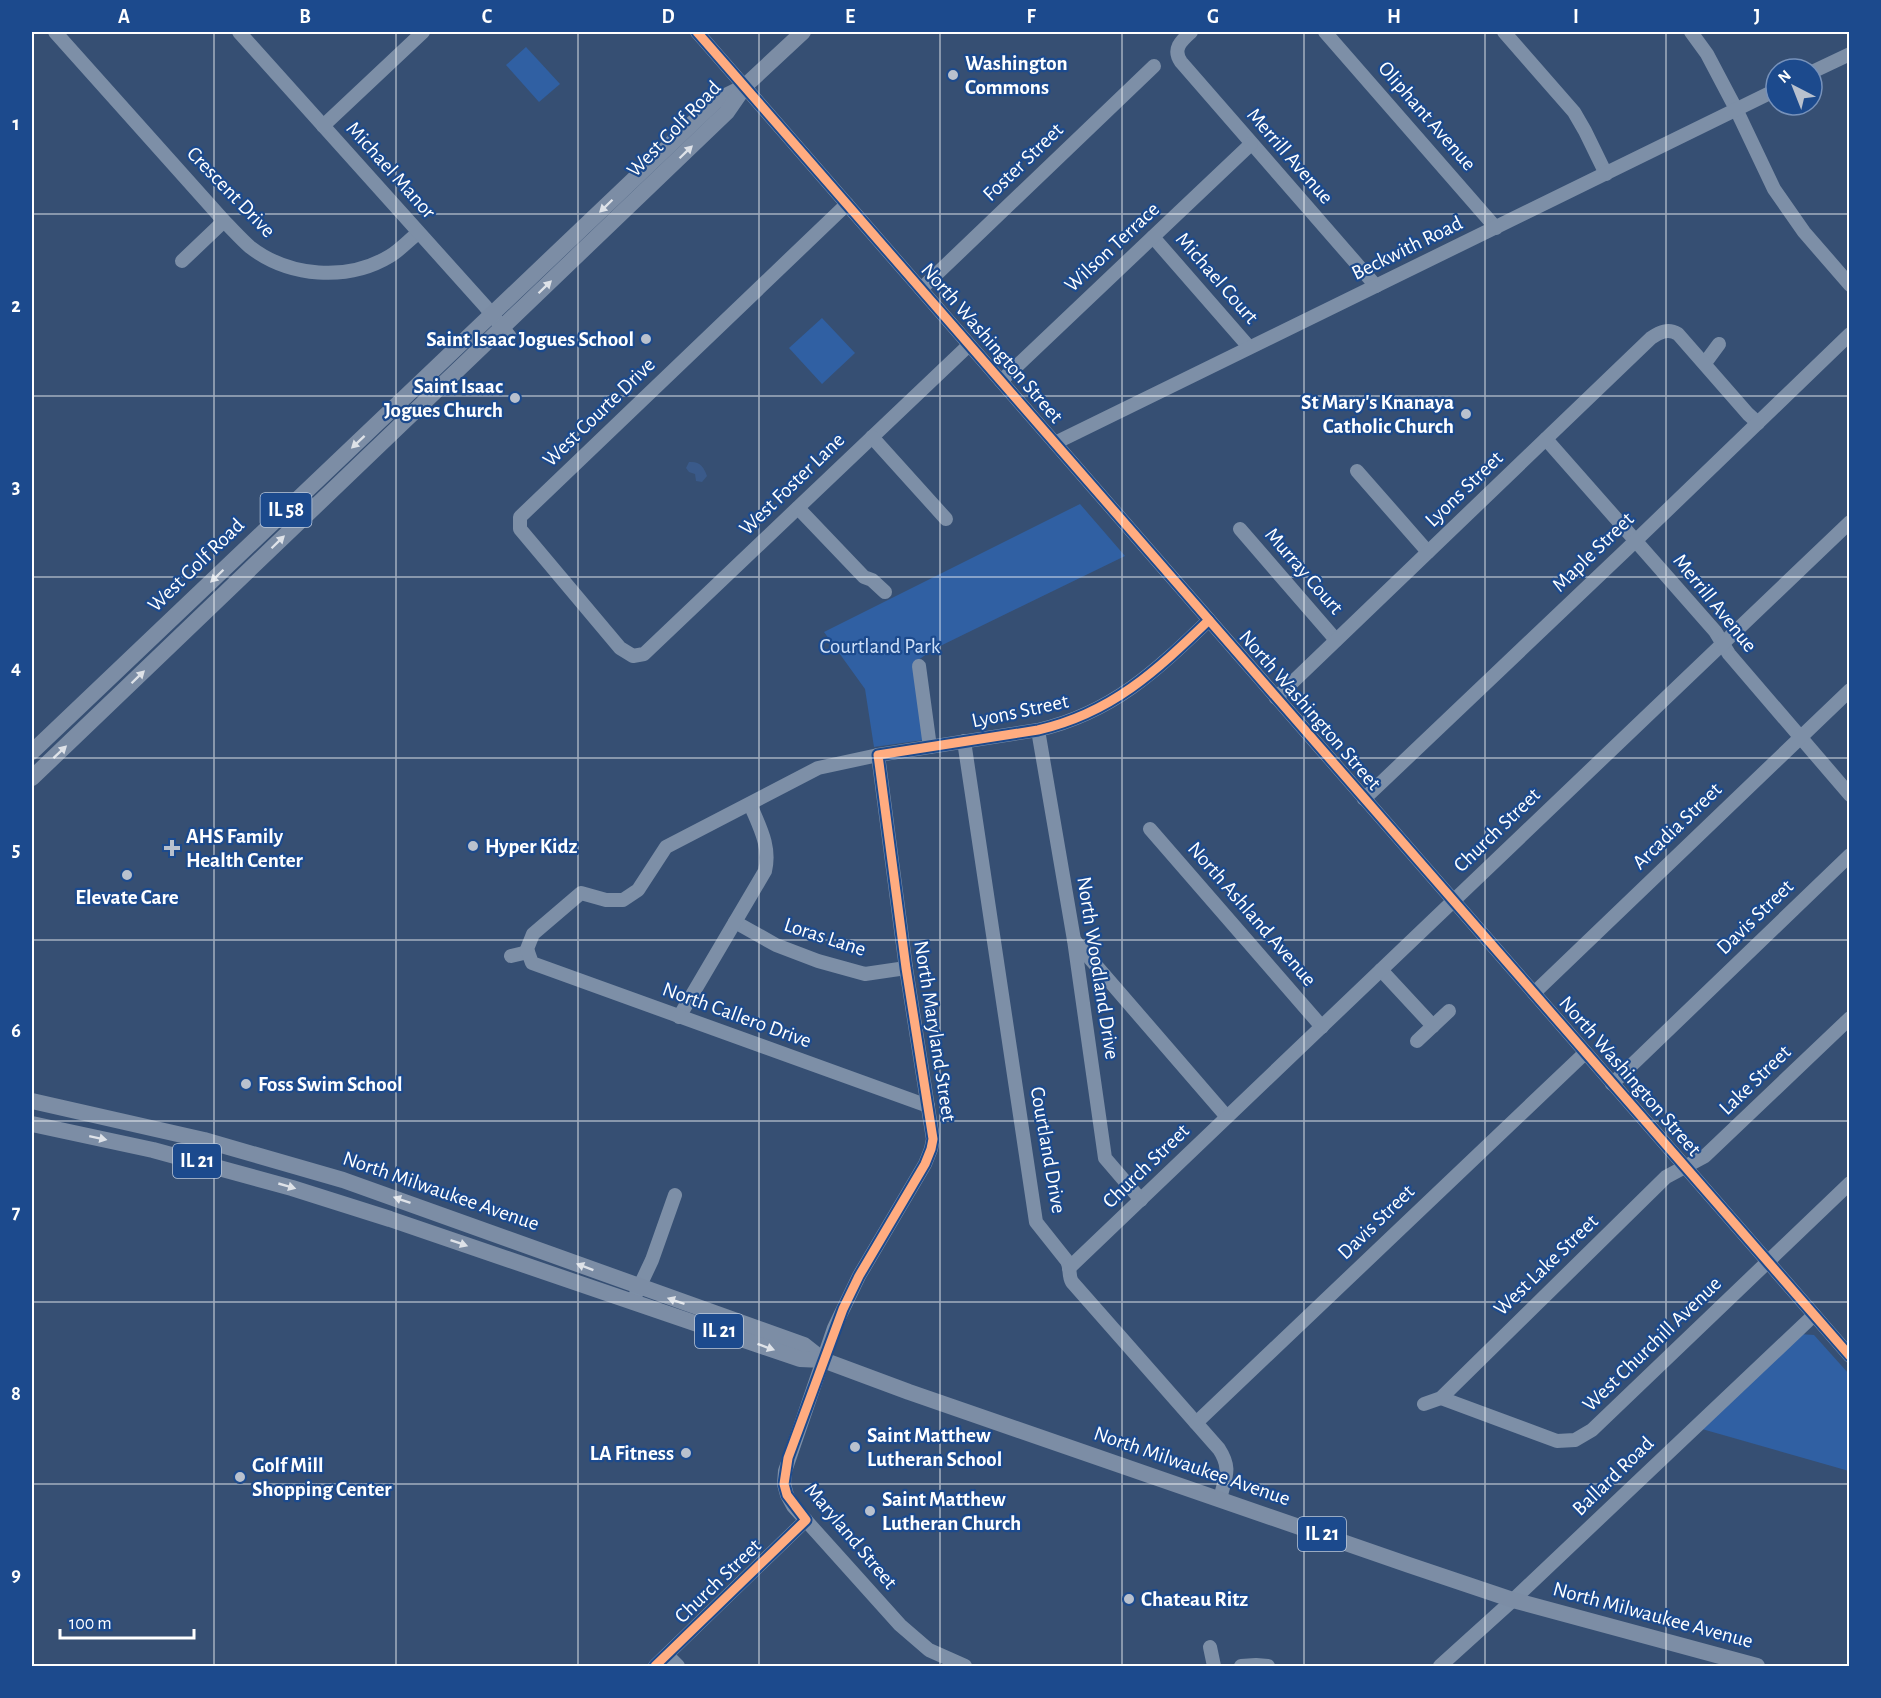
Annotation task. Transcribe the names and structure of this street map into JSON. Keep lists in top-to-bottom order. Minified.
{"streets":{"main road":["West Golf Road","IL 58","IL 21","North Milwaukee Avenue"],"street":["Oliphant Avenue","Merrill Avenue","Foster Street","Michael Manor","Crescent Drive","Wilson Terrace","Beckwith Road","Michael Court","North Washington Street","West Courte Drive","West Foster Lane","Lyons Street","Maple Street","Murray Court","Arcadia Street","Church Street","North Ashland Avenue","Davis Street","Loras Lane","North Woodland Drive","North Callero Drive","North Maryland Street","Lake Street","Courtland Drive","West Lake Street","West Churchill Avenue","Ballard Road","Maryland Street"]},"crossings":[["Oliphant Avenue","Beckwith Road"],["West Golf Road","Michael Manor"],["West Golf Road","North Washington Street"],["West Golf Road","IL 58"],["Merrill Avenue","Wilson Terrace"],["Merrill Avenue","Beckwith Road"],["Merrill Avenue","Lyons Street"],["Merrill Avenue","Maple Street"],["Merrill Avenue","Arcadia Street"],["Merrill Avenue","Church Street"],["Foster Street","North Washington Street"],["Michael Manor","Crescent Drive"],["Wilson Terrace","Michael Court"],["Wilson Terrace","North Washington Street"],["Beckwith Road","Michael Court"],["Beckwith Road","North Washington Street"],["North Washington Street","West Courte Drive"],["North Washington Street","West Foster Lane"],["North Washington Street","Lyons Street"],["North Washington Street","IL 58"],["North Washington Street","Maple Street"],["North Washington Street","Arcadia Street"],["North Washington Street","Church Street"],["North Washington Street","Davis Street"],["North Washington Street","Lake Street"],["North Washington Street","West Lake Street"],["North Washington Street","West Churchill Avenue"],["North Washington Street","Ballard Road"],["West Courte Drive","West Foster Lane"],["Lyons Street","Murray Court"],["Lyons Street","North Woodland Drive"],["Lyons Street","North Callero Drive"],["Lyons Street","North Maryland Street"],["Lyons Street","Courtland Drive"],["Church Street","North Ashland Avenue"],["Church Street","North Woodland Drive"],["Church Street","Courtland Drive"],["Church Street","Maryland Street"],["Davis Street","Courtland Drive"],["Loras Lane","North Maryland Street"],["North Callero Drive","North Maryland Street"],["North Maryland Street","North Milwaukee Avenue"],["North Maryland Street","Maryland Street"],["Lake Street","West Lake Street"],["Courtland Drive","North Milwaukee Avenue"],["North Milwaukee Avenue","Ballard Road"],["North Milwaukee Avenue","Maryland Street"],["West Lake Street","West Churchill Avenue"]],"parks":["Courtland Park"],"places":{"other":["Washington Commons","Saint Isaac Jogues School","Saint Isaac Jogues Church","St Mary's Knanaya Catholic Church","Hyper Kidz","Elevate Care","Foss Swim School","Saint Matthew Lutheran School","LA Fitness","Golf Mill Shopping Center","Saint Matthew Lutheran Church","Chateau Ritz"],"health":["AHS Family Health Center"]},"scale_bar":"100 m","north":"top left","grid":{"columns":["A","B","C","D","E","F","G","H","I","J"],"rows":["1","2","3","4","5","6","7","8","9"]}}
